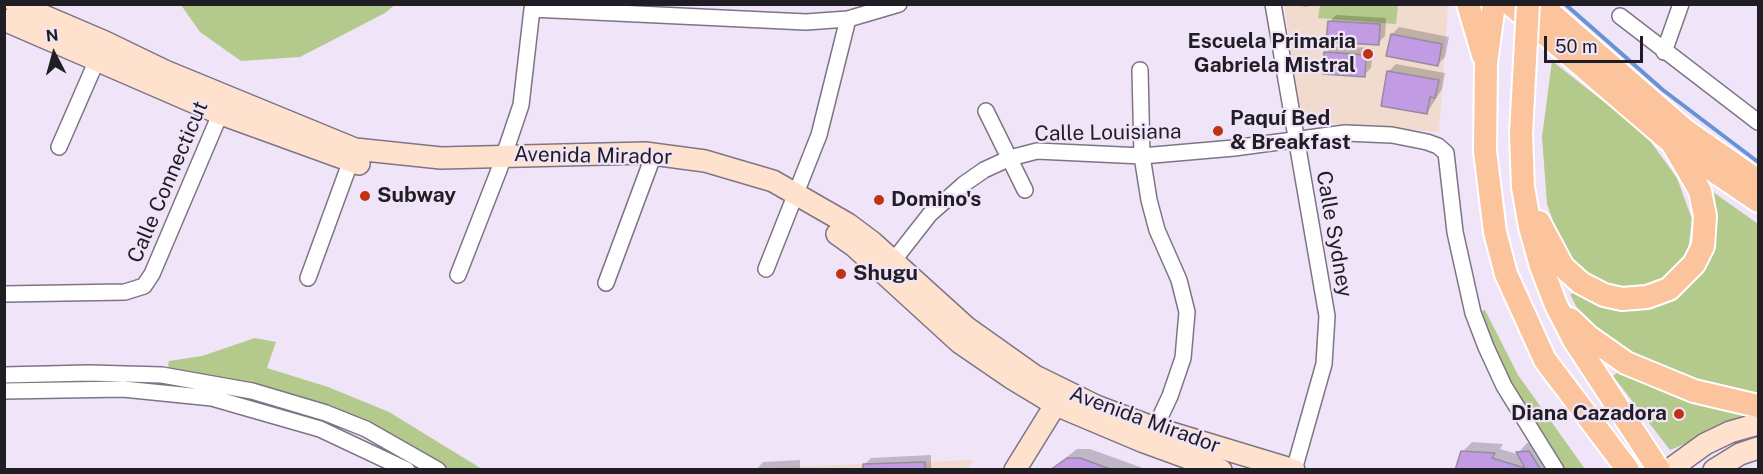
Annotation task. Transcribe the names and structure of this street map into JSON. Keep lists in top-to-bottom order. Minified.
{"streets":{"main road":["Avenida Mirador"],"street":["Calle Louisiana","Calle Connecticut","Calle Sydney"]},"crossings":[["Calle Louisiana","Avenida Mirador"],["Calle Louisiana","Calle Sydney"],["Avenida Mirador","Calle Connecticut"],["Avenida Mirador","Calle Sydney"]],"places":["Escuela Primaria Gabriela Mistral","Paquí Bed & Breakfast","Subway","Domino's","Shugu","Diana Cazadora"],"scale_bar":"50 m","north":"top"}
